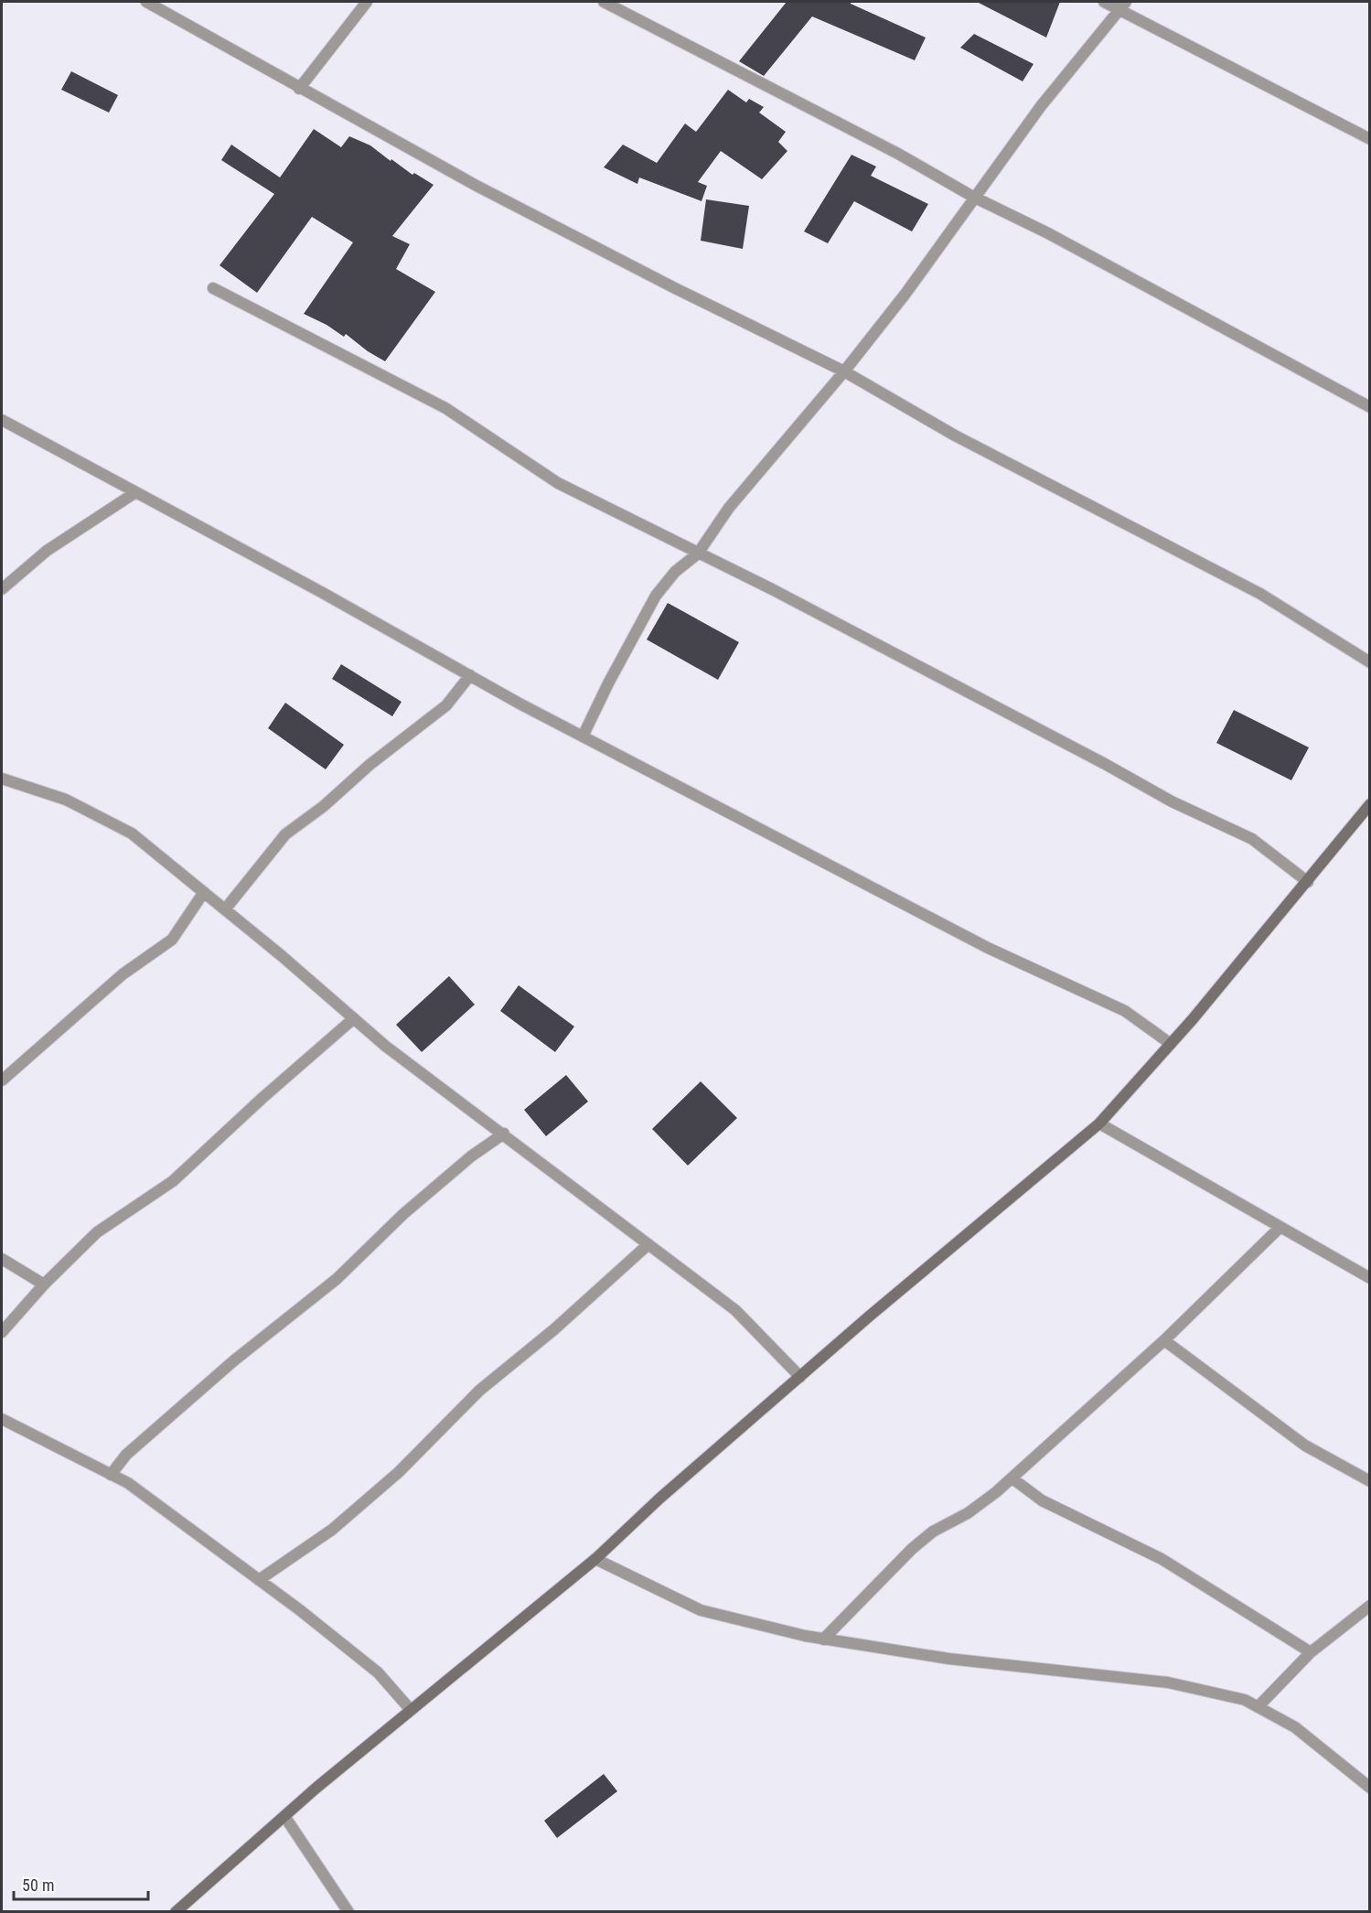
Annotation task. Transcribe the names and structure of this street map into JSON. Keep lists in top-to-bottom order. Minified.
{"scale_bar":"50 m"}
